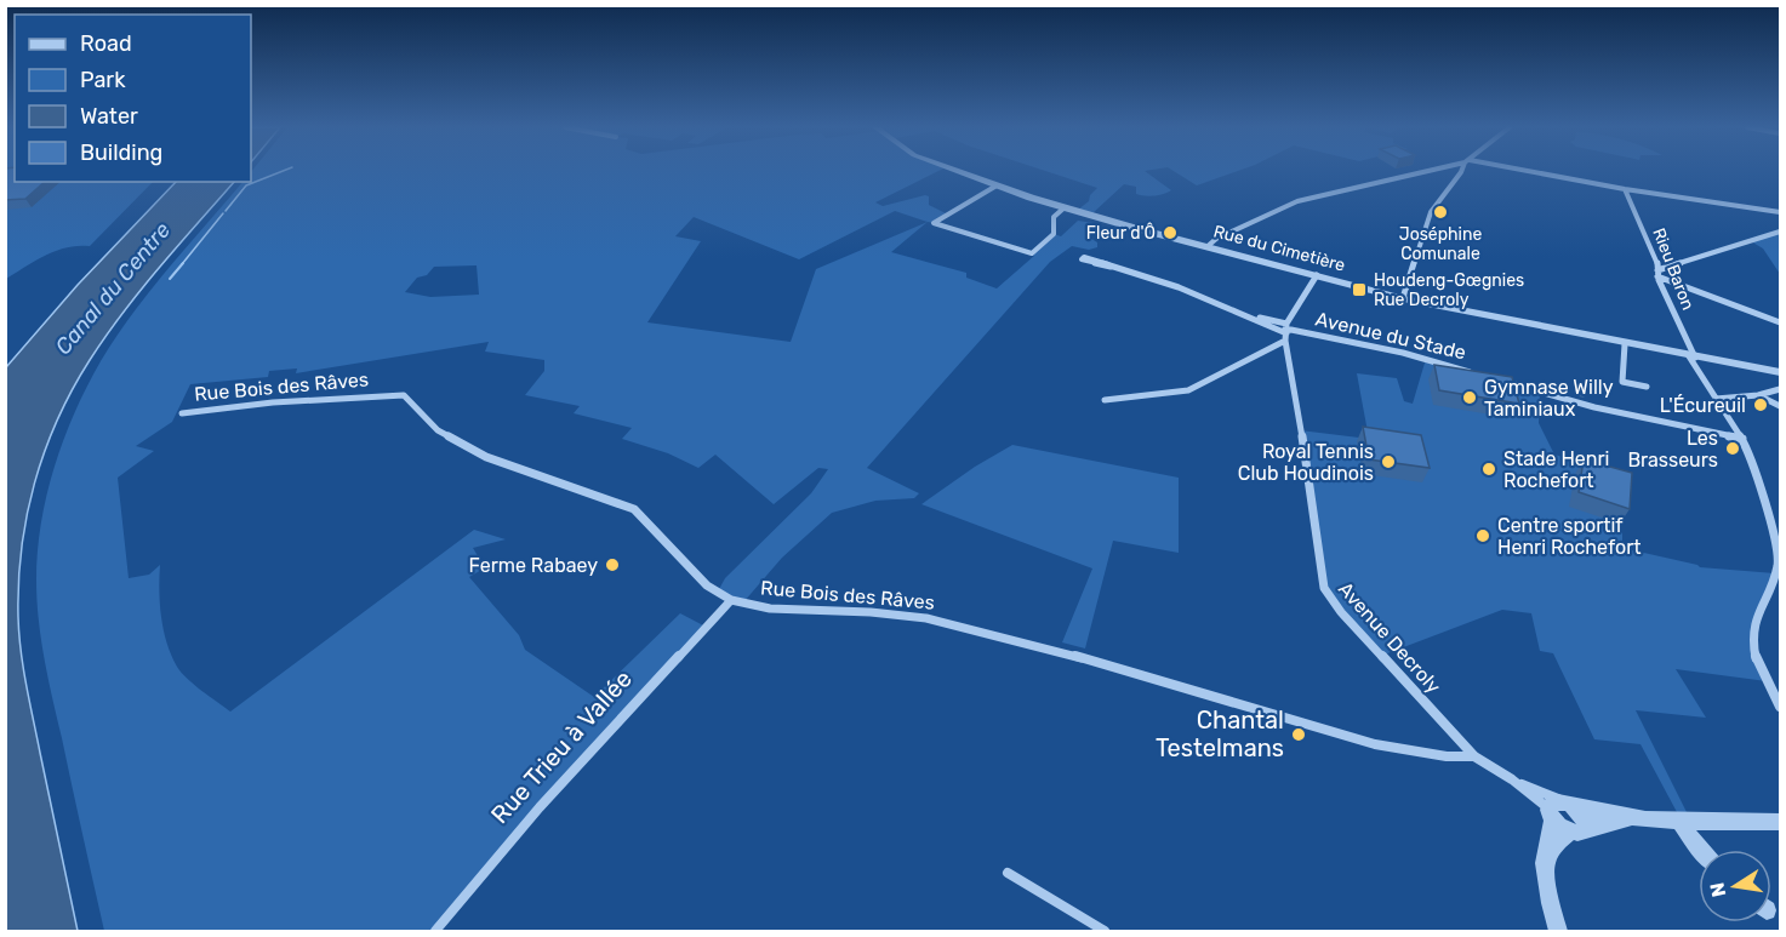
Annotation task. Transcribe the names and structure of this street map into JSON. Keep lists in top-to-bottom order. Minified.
{"streets":{"street":["Rue du Cimetière","Rieu Baron","Avenue du Stade","Rue Bois des Râves","Avenue Decroly","Rue Trieu à Vallée"]},"crossings":[["Rue du Cimetière","Rieu Baron"],["Avenue du Stade","Avenue Decroly"],["Rue Bois des Râves","Avenue Decroly"],["Rue Bois des Râves","Rue Trieu à Vallée"]],"water":["Canal du Centre"],"places":{"other":["Joséphine Comunale","Fleur d'Ô","Gymnase Willy Taminiaux","L'Écureuil","Les Brasseurs","Royal Tennis Club Houdinois","Stade Henri Rochefort","Centre sportif Henri Rochefort","Ferme Rabaey","Chantal Testelmans"],"transit":["Houdeng-Gœgnies Rue Decroly"]},"legend":["Road","Park","Water","Building"],"north":"left"}
